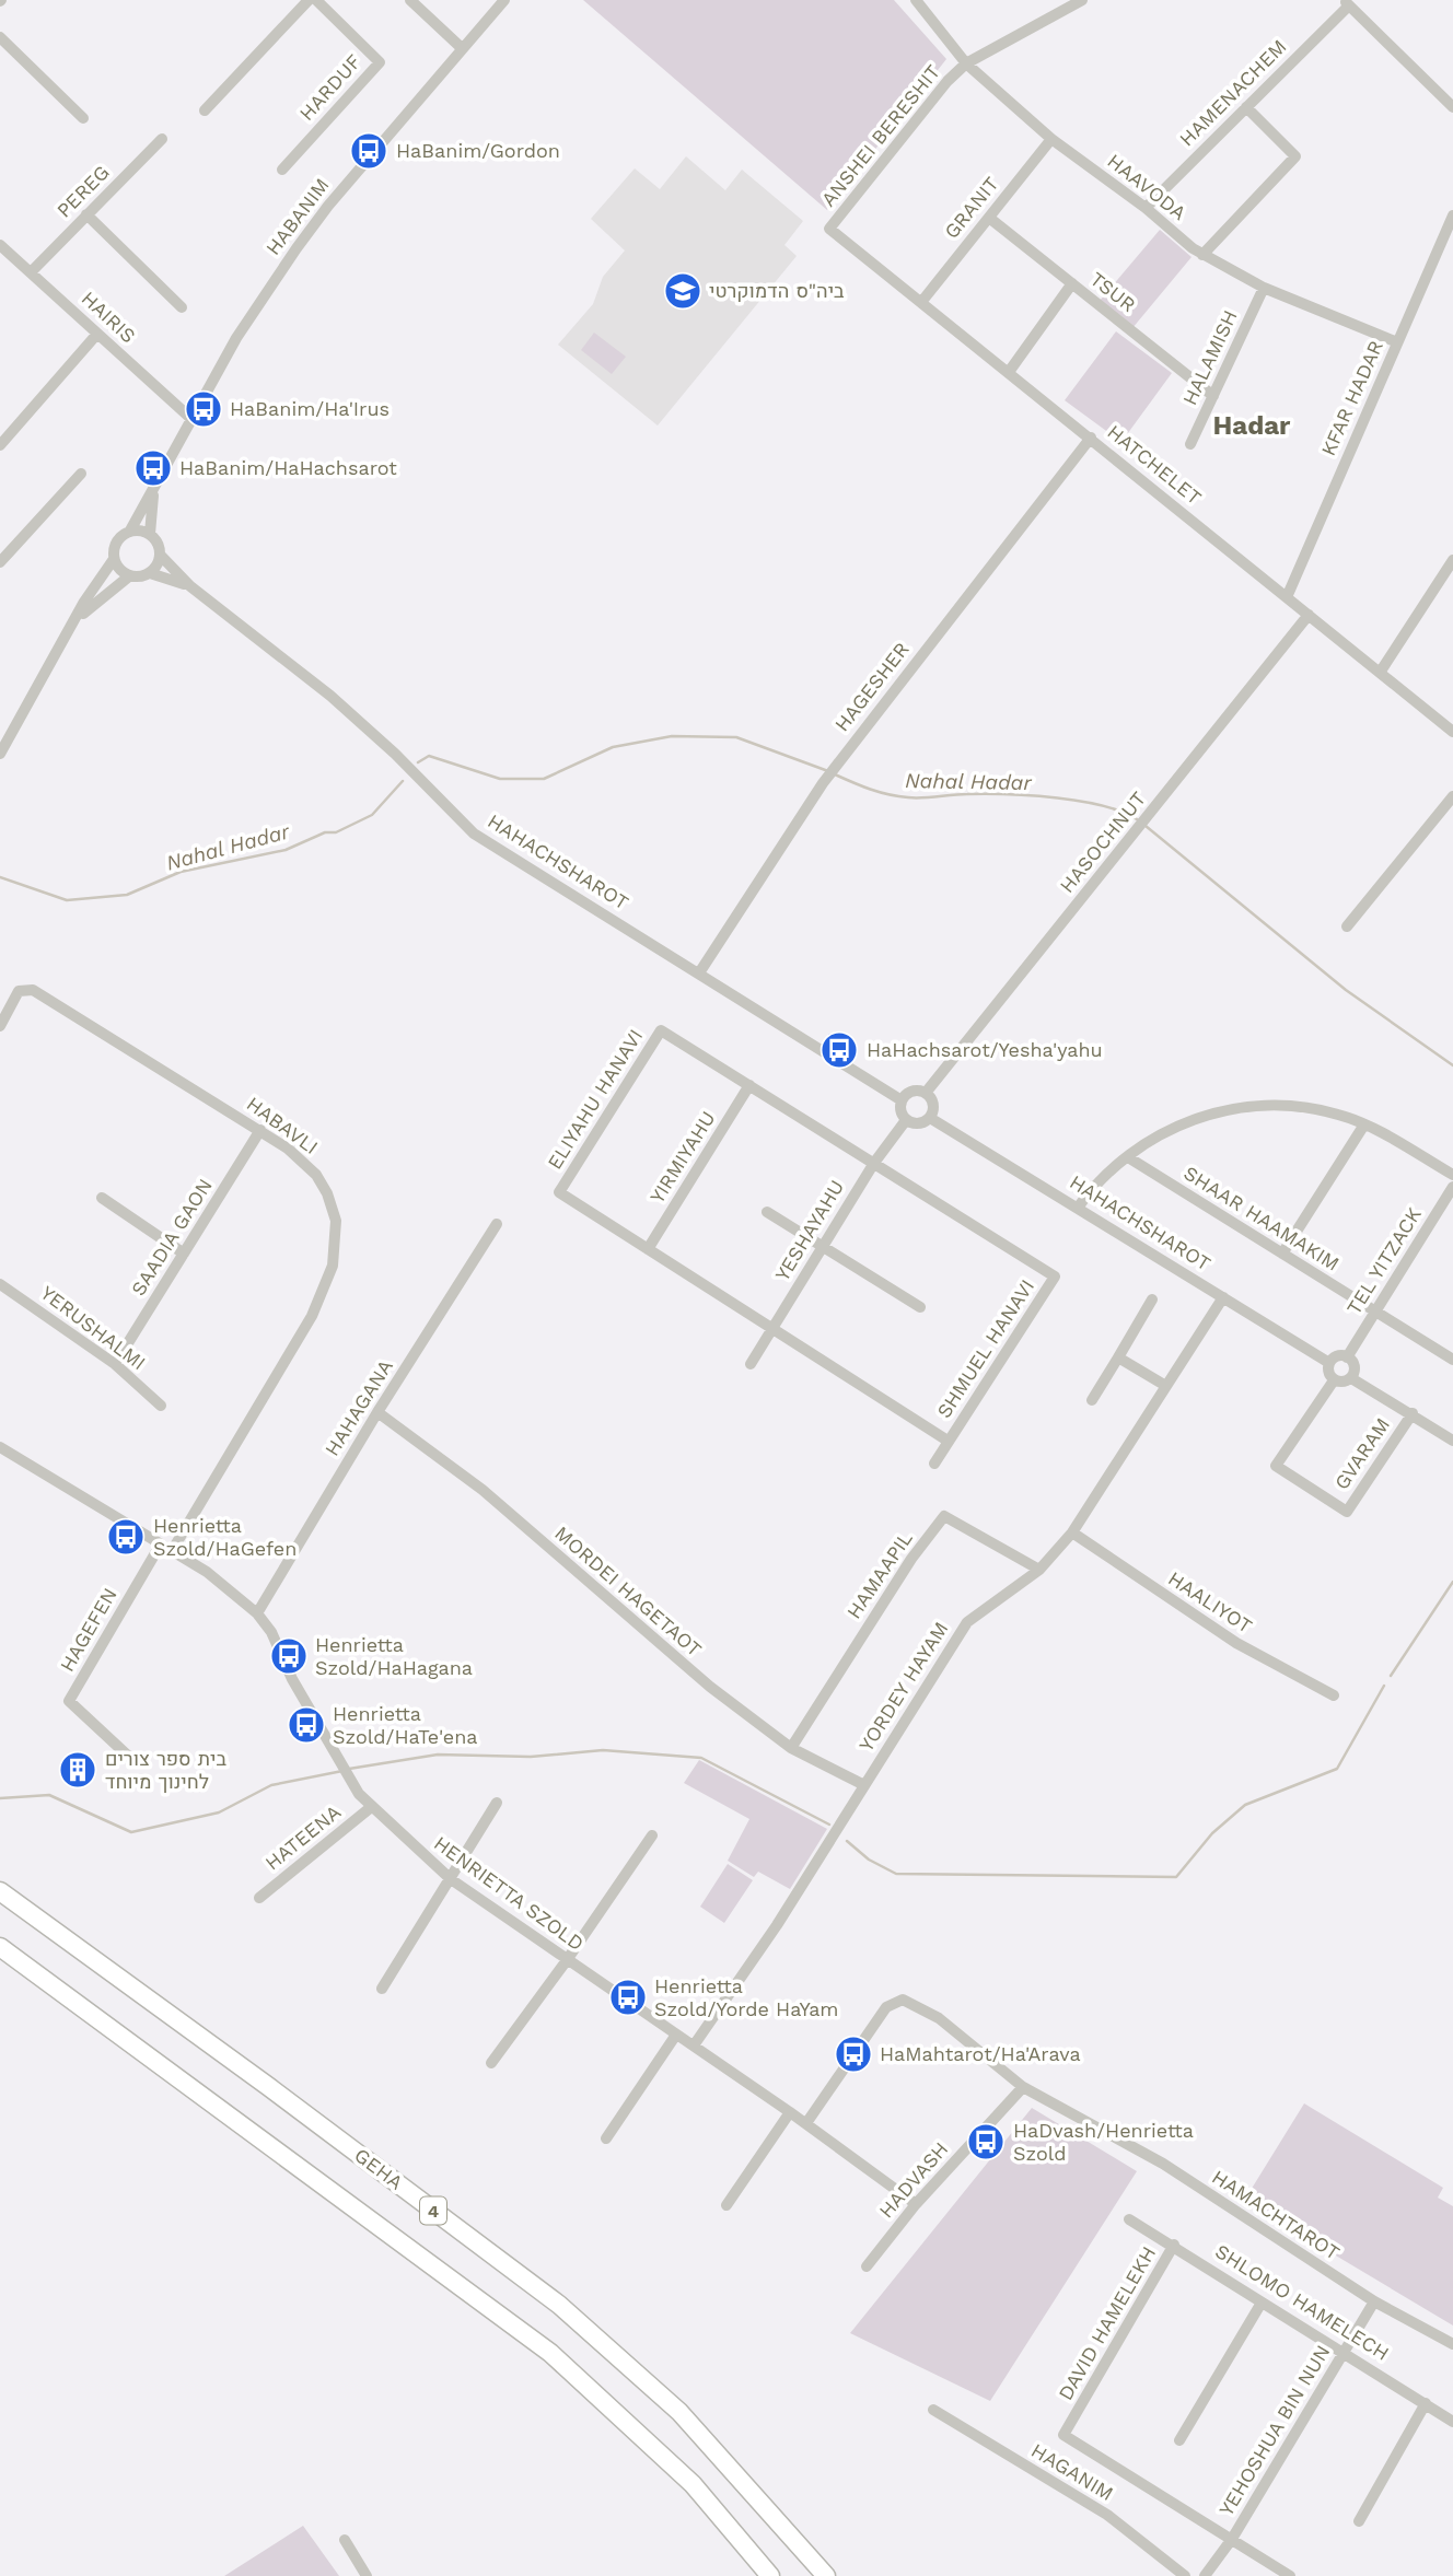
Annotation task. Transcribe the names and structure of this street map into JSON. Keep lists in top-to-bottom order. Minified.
{"streets":{"highway":["GEHA","4"],"street":["HARDUF","HAMENACHEM","ANSHEI BERESHIT","HAAVODA","PEREG","GRANIT","HABANIM","TSUR","HAIRIS","HALAMISH","KFAR HADAR","HATCHELET","HAGESHER","HASOCHNUT","HAHACHSHAROT","ELIYAHU HANAVI","HABAVLI","YIRMIYAHU","SHAAR HAAMAKIM","YESHAYAHU","SAADIA GAON","TEL YITZACK","YERUSHALMI","SHMUEL HANAVI","HAHAGANA","GVARAM","HAMAAPIL","MORDEI HAGETAOT","HAALIYOT","HAGEFEN","YORDEY HAYAM","HATEENA","HENRIETTA SZOLD","HADVASH","HAMACHTAROT","SHLOMO HAMELECH","DAVID HAMELEKH","YEHOSHUA BIN NUN","HAGANIM"]},"crossings":[["HAMENACHEM","HAAVODA"],["ANSHEI BERESHIT","HAAVODA"],["ANSHEI BERESHIT","HATCHELET"],["HAAVODA","GRANIT"],["HAAVODA","HALAMISH"],["HAAVODA","KFAR HADAR"],["PEREG","HAIRIS"],["GRANIT","TSUR"],["GRANIT","HATCHELET"],["HABANIM","HAIRIS"],["HABANIM","HAHACHSHAROT"],["TSUR","HALAMISH"],["KFAR HADAR","HATCHELET"],["HATCHELET","HAGESHER"],["HATCHELET","HASOCHNUT"],["HAGESHER","HAHACHSHAROT"],["HASOCHNUT","HAHACHSHAROT"],["HASOCHNUT","YESHAYAHU"],["HAHACHSHAROT","YESHAYAHU"],["HAHACHSHAROT","TEL YITZACK"],["HAHACHSHAROT","GVARAM"],["HAHACHSHAROT","YORDEY HAYAM"],["ELIYAHU HANAVI","YIRMIYAHU"],["ELIYAHU HANAVI","YESHAYAHU"],["ELIYAHU HANAVI","SHMUEL HANAVI"],["HABAVLI","SAADIA GAON"],["HABAVLI","HAGEFEN"],["HABAVLI","HENRIETTA SZOLD"],["SHAAR HAAMAKIM","TEL YITZACK"],["SAADIA GAON","YERUSHALMI"],["TEL YITZACK","GVARAM"],["HAHAGANA","MORDEI HAGETAOT"],["HAHAGANA","HENRIETTA SZOLD"],["HAMAAPIL","MORDEI HAGETAOT"],["HAMAAPIL","YORDEY HAYAM"],["MORDEI HAGETAOT","YORDEY HAYAM"],["HAALIYOT","YORDEY HAYAM"],["HAGEFEN","HENRIETTA SZOLD"],["YORDEY HAYAM","HENRIETTA SZOLD"],["HATEENA","HENRIETTA SZOLD"],["HENRIETTA SZOLD","HADVASH"],["HENRIETTA SZOLD","HAMACHTAROT"],["HADVASH","HAMACHTAROT"],["HAMACHTAROT","YEHOSHUA BIN NUN"],["SHLOMO HAMELECH","DAVID HAMELEKH"],["SHLOMO HAMELECH","YEHOSHUA BIN NUN"],["DAVID HAMELEKH","YEHOSHUA BIN NUN"]],"districts":["Hadar"],"water":["Nahal Hadar"],"places":{"bus stop":["HaBanim/Gordon","HaBanim/Ha'Irus","HaBanim/HaHachsarot","HaHachsarot/Yesha'yahu","Henrietta Szold/HaGefen","Henrietta Szold/HaHagana","Henrietta Szold/HaTe'ena","Henrietta Szold/Yorde HaYam","HaMahtarot/Ha'Arava","HaDvash/Henrietta Szold"],"school or university":["ביה\"ס הדמוקרטי"],"building":["בית ספר צורים לחינוך מיוחד"]}}
